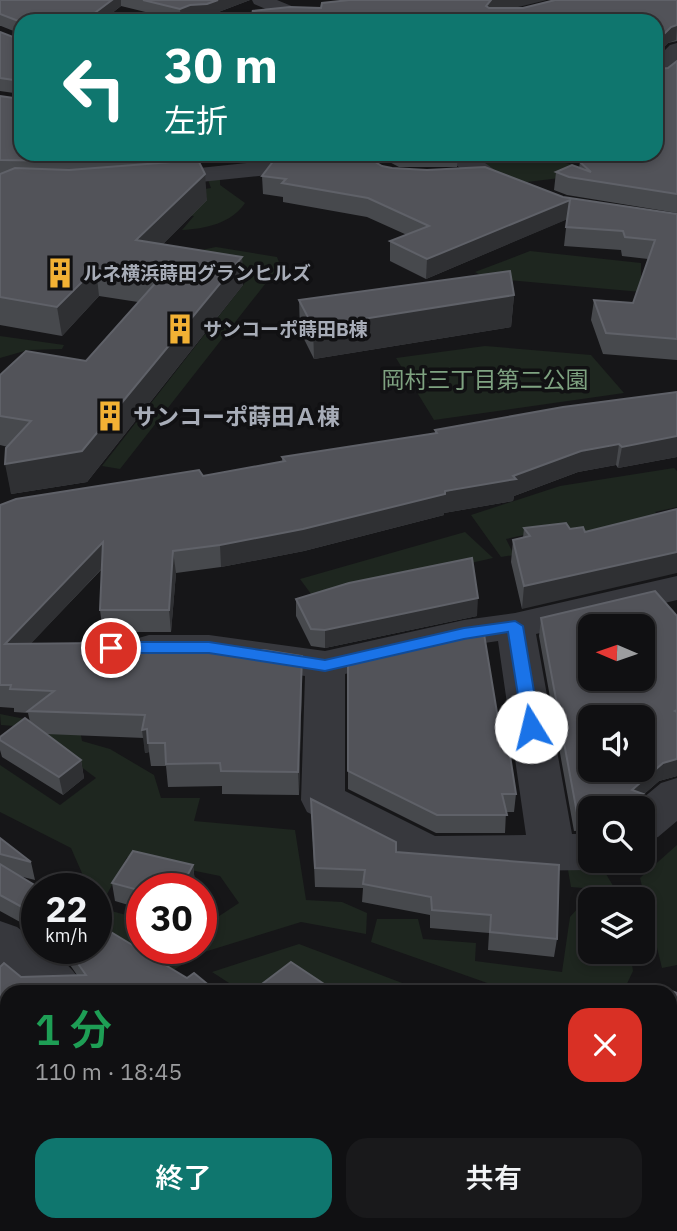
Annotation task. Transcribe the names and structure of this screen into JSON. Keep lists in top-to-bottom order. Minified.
{"parks":["岡村三丁目第二公園"],"places":{"building":["ルネ横浜蒔田グランヒルズ","サンコーポ蒔田B棟","サンコーポ蒔田Ａ棟"]},"north":"left","page":{"turn":["30 m","左折"],"speed":"22 km/h","limit":"30","heading":["1 分","110 m · 18:45"],"buttons":["終了","共有"]}}
